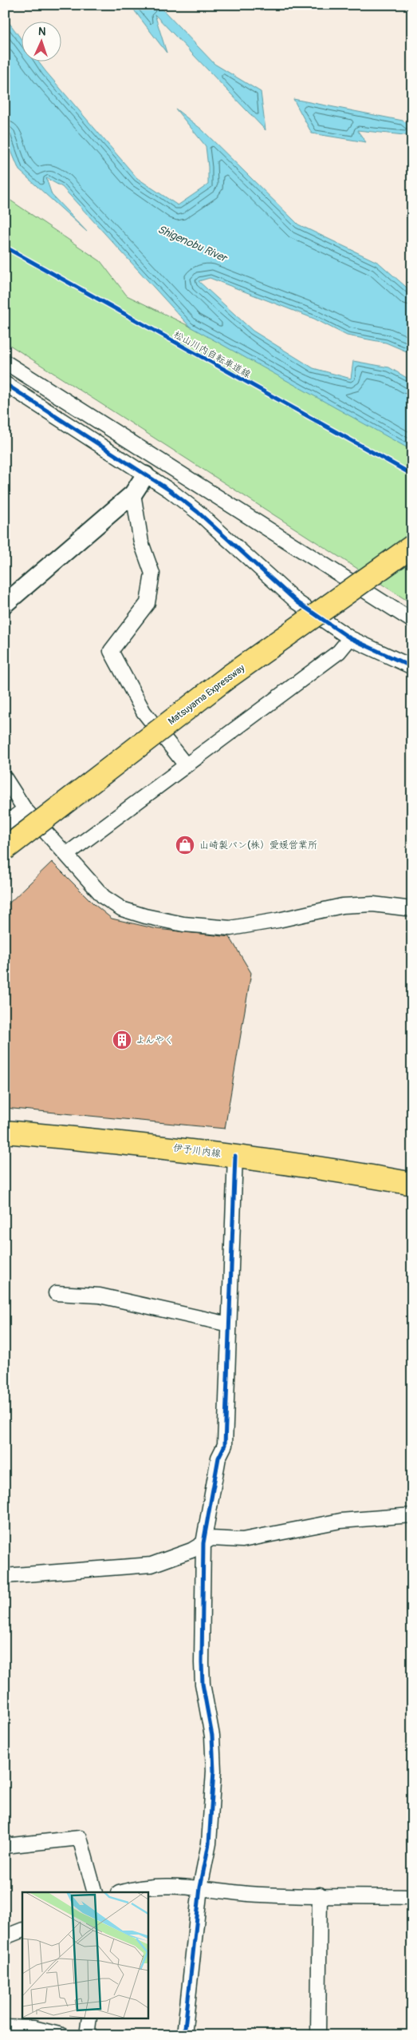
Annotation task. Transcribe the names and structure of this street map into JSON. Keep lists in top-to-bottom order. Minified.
{"streets":{"main road":["Matsuyama Expressway","伊予川内線"],"cycle path":["松山川内自転車道線"]},"water":["Shigenobu River"],"places":{"shop":["山崎製パン(株）愛媛営業所"],"building":["よんやく"]},"north":"top"}
